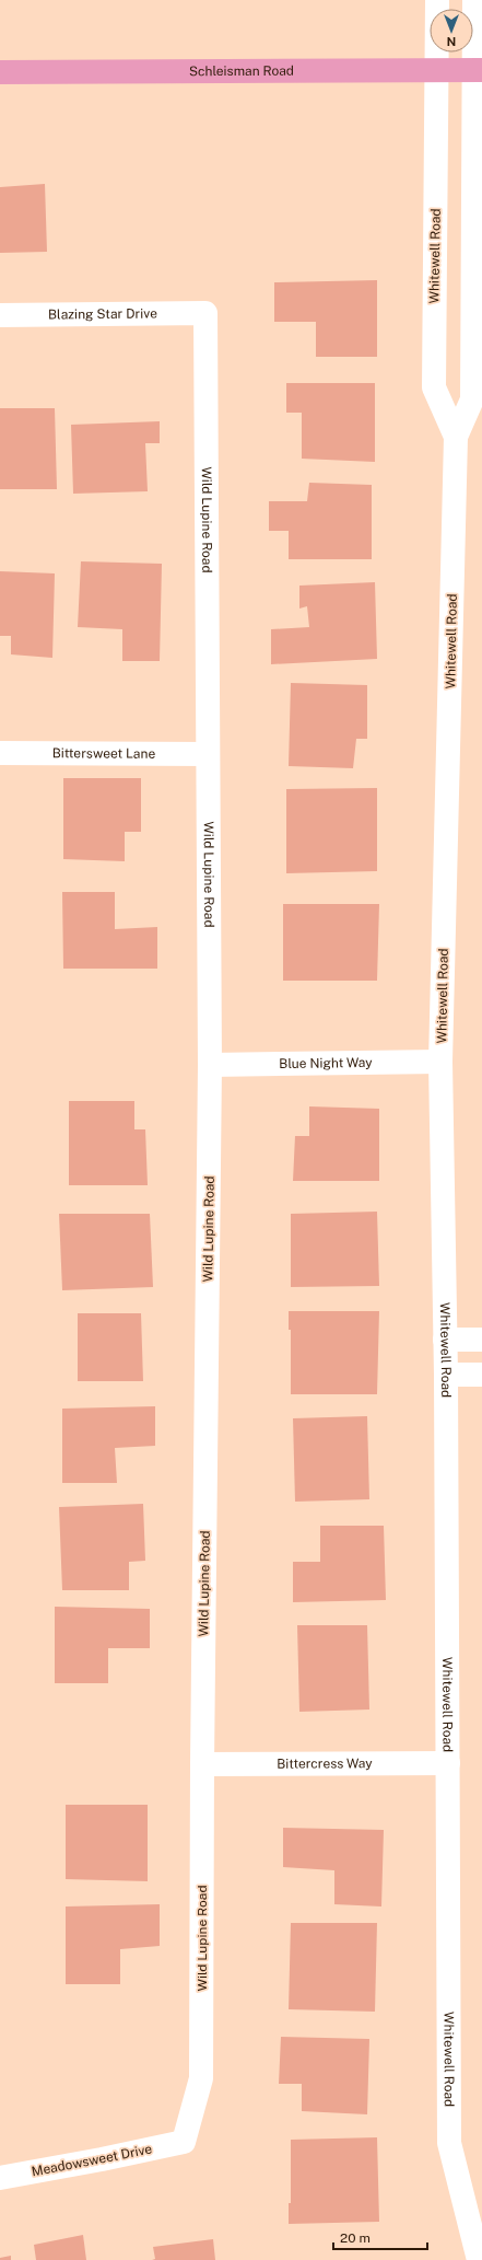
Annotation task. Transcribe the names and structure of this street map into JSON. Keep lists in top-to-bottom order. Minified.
{"streets":{"main road":["Schleisman Road"],"street":["Whitewell Road","Blazing Star Drive","Wild Lupine Road","Bittersweet Lane","Blue Night Way","Bittercress Way","Meadowsweet Drive"]},"crossings":[["Schleisman Road","Whitewell Road"],["Whitewell Road","Blue Night Way"],["Whitewell Road","Bittercress Way"],["Blazing Star Drive","Wild Lupine Road"],["Wild Lupine Road","Bittersweet Lane"],["Wild Lupine Road","Blue Night Way"],["Wild Lupine Road","Bittercress Way"],["Wild Lupine Road","Meadowsweet Drive"]],"scale_bar":"20 m","north":"bottom"}
